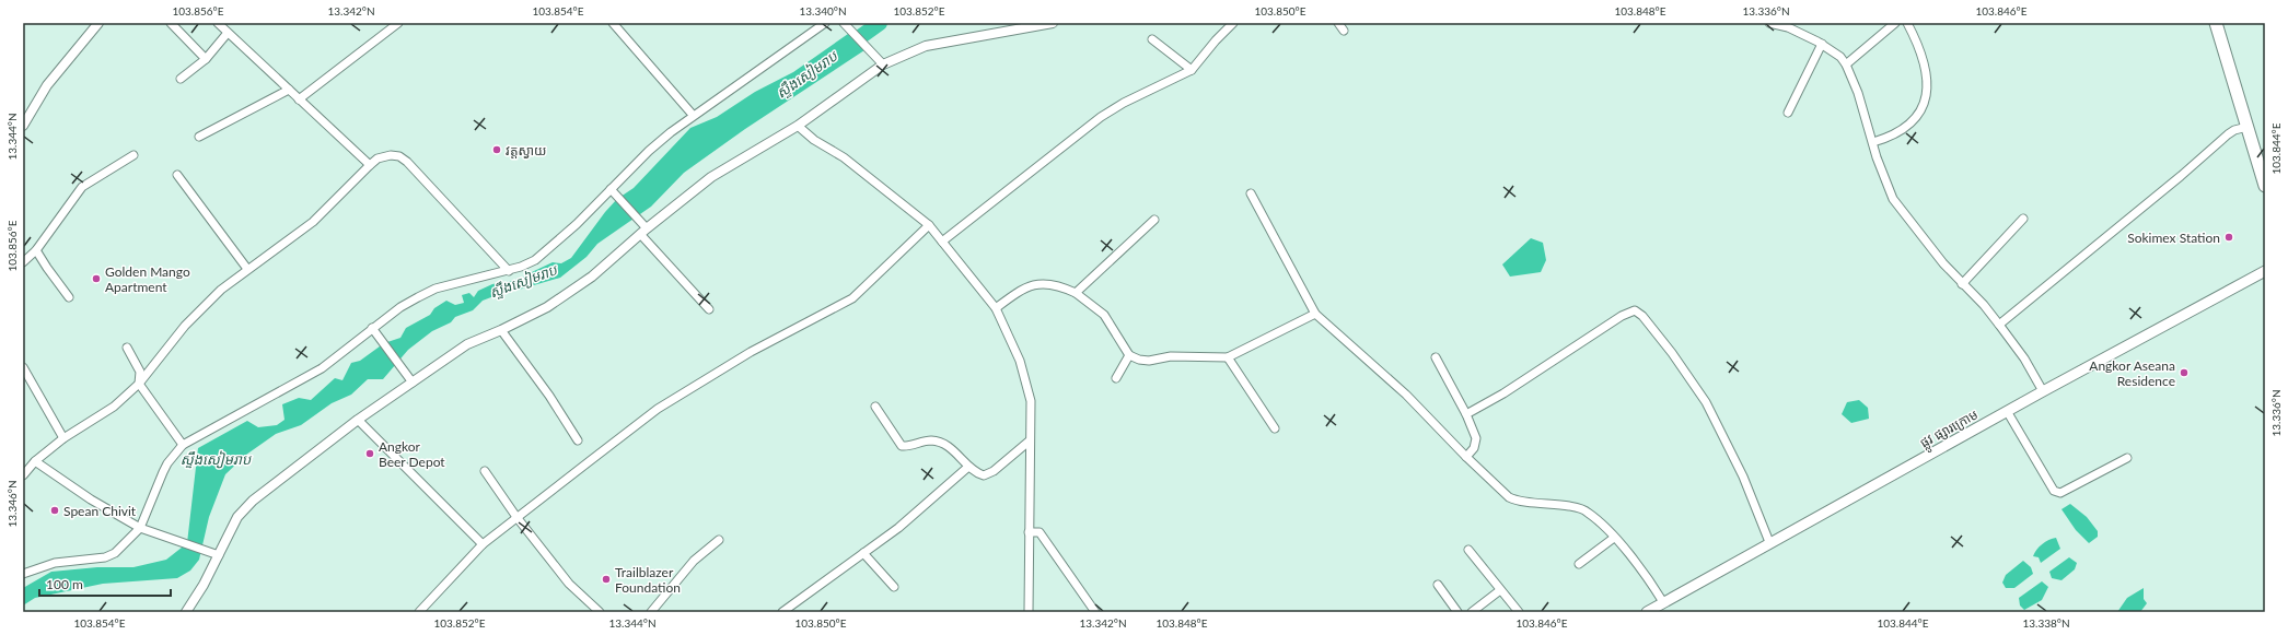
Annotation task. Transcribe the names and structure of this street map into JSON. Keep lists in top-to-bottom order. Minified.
{"streets":{"main road":["ផ្លូវ ផ្សារក្រោម"]},"water":["ស្ទឹងសៀមរាប"],"places":["វត្តស្វាយ","Sokimex Station","Golden Mango Apartment","Angkor Aseana Residence","Angkor Beer Depot","Spean Chivit","Trailblazer Foundation"],"scale_bar":"100 m","coordinates":["103.856°E","13.342°N","103.854°E","13.340°N","103.852°E","103.850°E","103.848°E","13.336°N","103.846°E","13.344°N","103.844°E","13.346°N","13.338°N"]}
